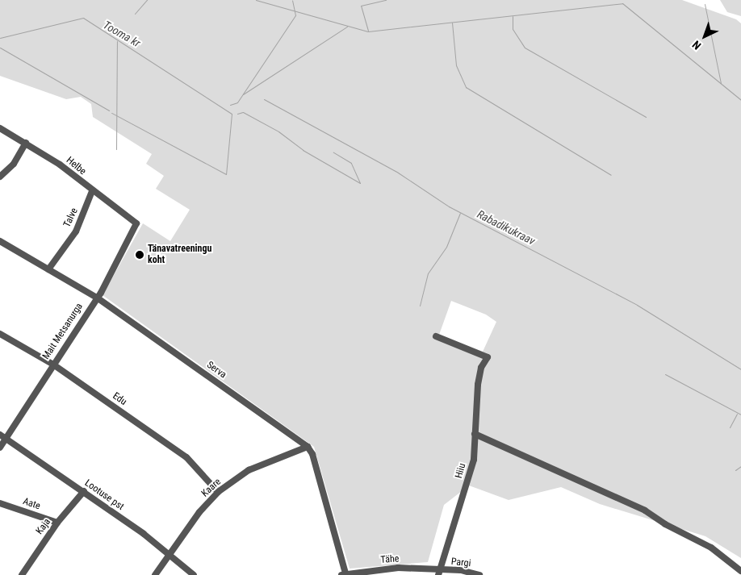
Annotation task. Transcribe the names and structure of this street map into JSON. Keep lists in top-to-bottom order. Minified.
{"streets":{"street":["Helbe","Talve","Mait Metsanurga","Serva","Edu","Hiiu","Kaare","Lootuse pst","Aate","Kaja","Tähe","Pargi"]},"crossings":[["Helbe","Talve"],["Helbe","Mait Metsanurga"],["Talve","Serva"],["Mait Metsanurga","Serva"],["Mait Metsanurga","Edu"],["Mait Metsanurga","Lootuse pst"],["Serva","Kaare"],["Edu","Kaare"],["Hiiu","Tähe"],["Hiiu","Pargi"],["Kaare","Lootuse pst"],["Lootuse pst","Kaja"],["Aate","Kaja"],["Tähe","Pargi"]],"water":["Tooma kr","Rabadikukraav"],"places":["Tänavatreeningu koht"],"north":"bottom left"}
